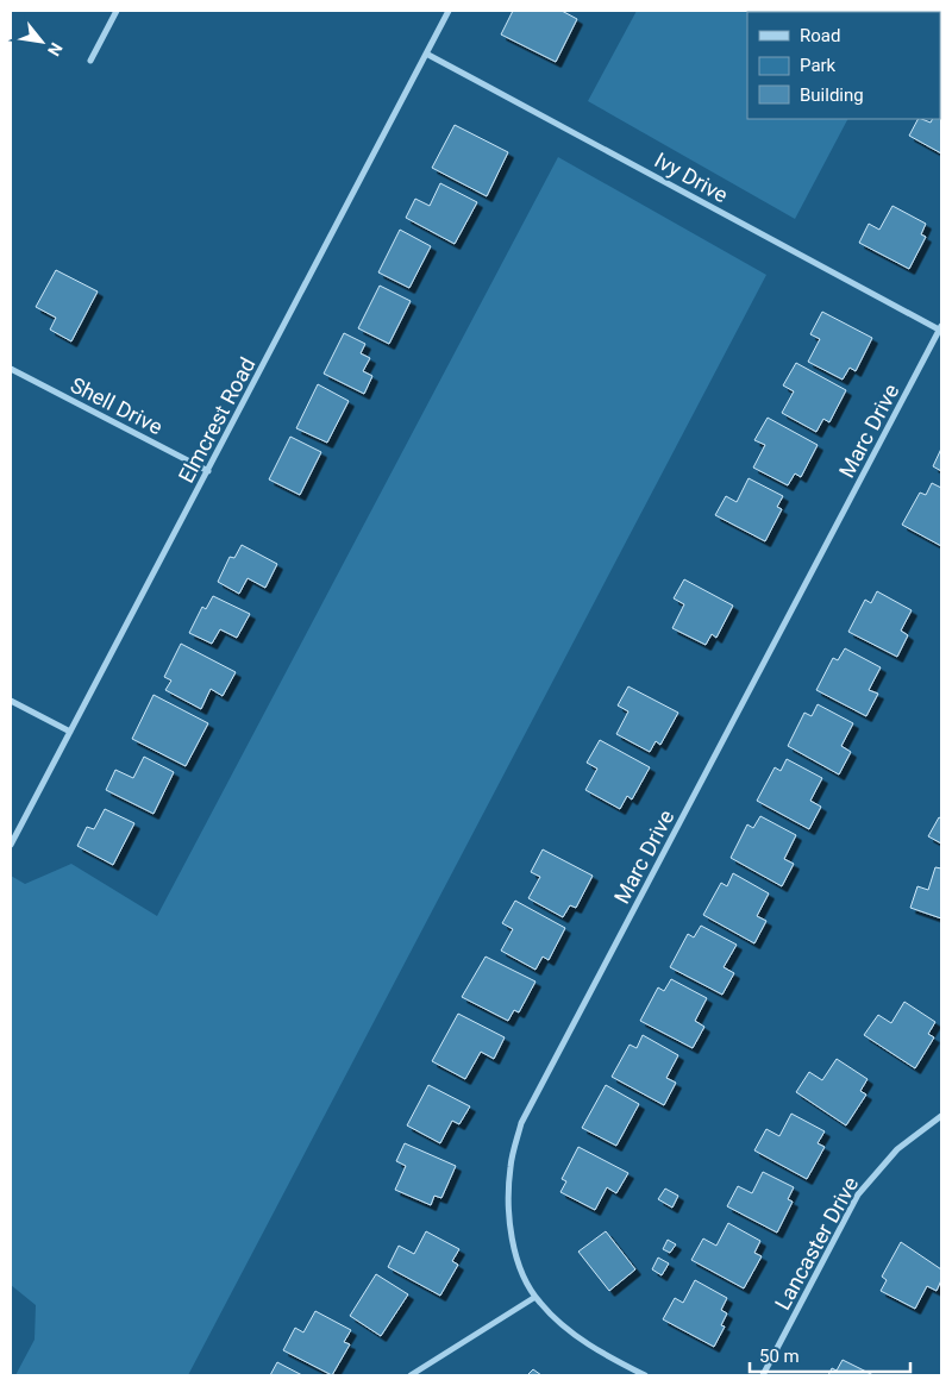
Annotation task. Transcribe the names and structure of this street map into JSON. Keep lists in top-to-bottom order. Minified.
{"streets":{"street":["Ivy Drive","Shell Drive","Elmcrest Road","Marc Drive","Lancaster Drive"]},"crossings":[["Ivy Drive","Elmcrest Road"],["Ivy Drive","Marc Drive"],["Shell Drive","Elmcrest Road"]],"legend":["Road","Park","Building"],"scale_bar":"50 m","north":"bottom right"}
